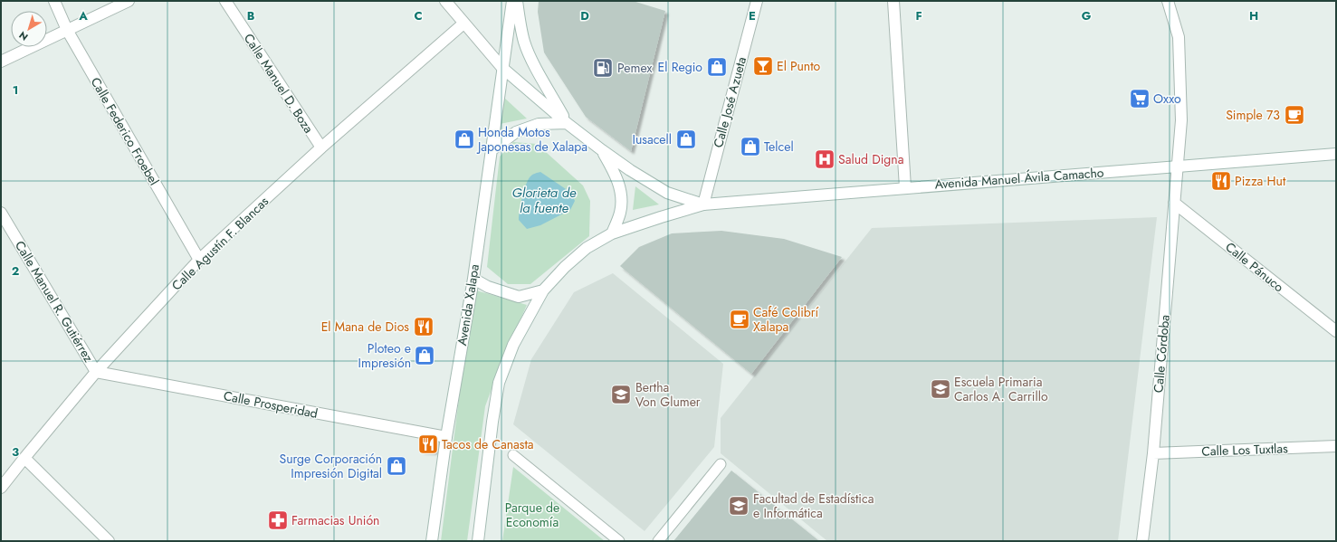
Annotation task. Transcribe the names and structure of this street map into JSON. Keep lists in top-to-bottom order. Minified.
{"streets":{"street":["Calle Manuel D. Boza","Calle José Azueta","Calle Federico Froebel","Avenida Manuel Ávila Camacho","Calle Agustín F. Blancas","Calle Pánuco","Calle Manuel R. Gutiérrez","Avenida Xalapa","Calle Córdoba","Calle Prosperidad","Calle Los Tuxtlas"]},"crossings":[["Calle Manuel D. Boza","Calle Agustín F. Blancas"],["Calle José Azueta","Avenida Manuel Ávila Camacho"],["Calle Federico Froebel","Calle Agustín F. Blancas"],["Avenida Manuel Ávila Camacho","Calle Agustín F. Blancas"],["Avenida Manuel Ávila Camacho","Avenida Xalapa"],["Avenida Manuel Ávila Camacho","Calle Córdoba"],["Calle Agustín F. Blancas","Calle Manuel R. Gutiérrez"],["Calle Agustín F. Blancas","Calle Prosperidad"],["Calle Pánuco","Calle Córdoba"],["Calle Manuel R. Gutiérrez","Calle Prosperidad"],["Avenida Xalapa","Calle Prosperidad"],["Calle Córdoba","Calle Los Tuxtlas"]],"water":["Glorieta de la fuente"],"parks":["Parque de Economía"],"places":{"bar":["El Punto"],"shop":["El Regio","Honda Motos Japonesas de Xalapa","Iusacell","Telcel","Ploteo e Impresión","Surge Corporación Impresión Digital"],"fuel station":["Pemex"],"supermarket":["Oxxo"],"cafe":["Simple 73","Café Colibrí Xalapa"],"hospital":["Salud Digna"],"restaurant":["Pizza Hut","El Mana de Dios","Tacos de Canasta"],"school or university":["Escuela Primaria Carlos A. Carrillo","Bertha Von Glumer","Facultad de Estadística e Informática"],"pharmacy":["Farmacias Unión"]},"north":"bottom left","grid":{"columns":["A","B","C","D","E","F","G","H"],"rows":["1","2","3"]}}
